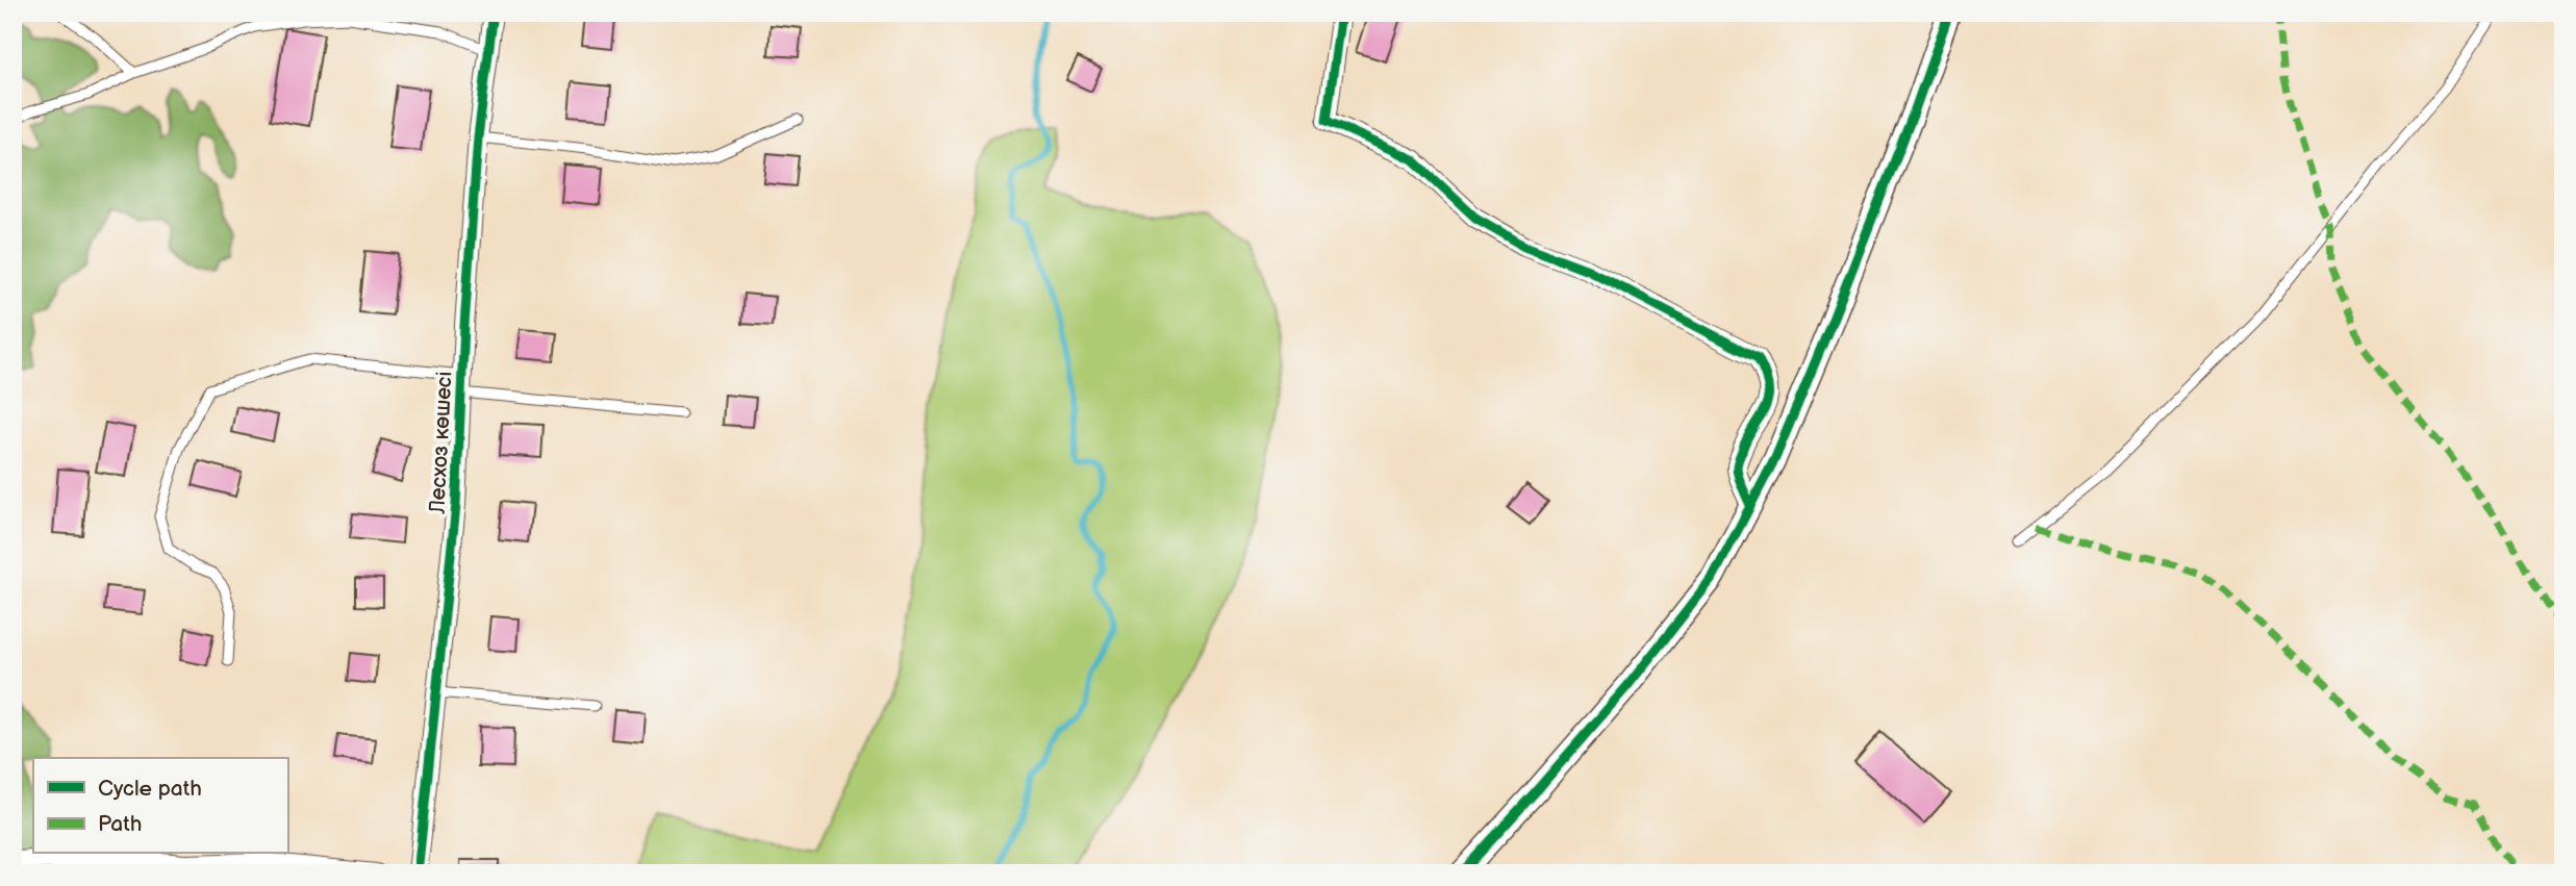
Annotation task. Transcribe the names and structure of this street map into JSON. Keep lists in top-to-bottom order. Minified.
{"streets":{"street":["Лесхоз көшесі"]},"legend":["Cycle path","Path"]}
